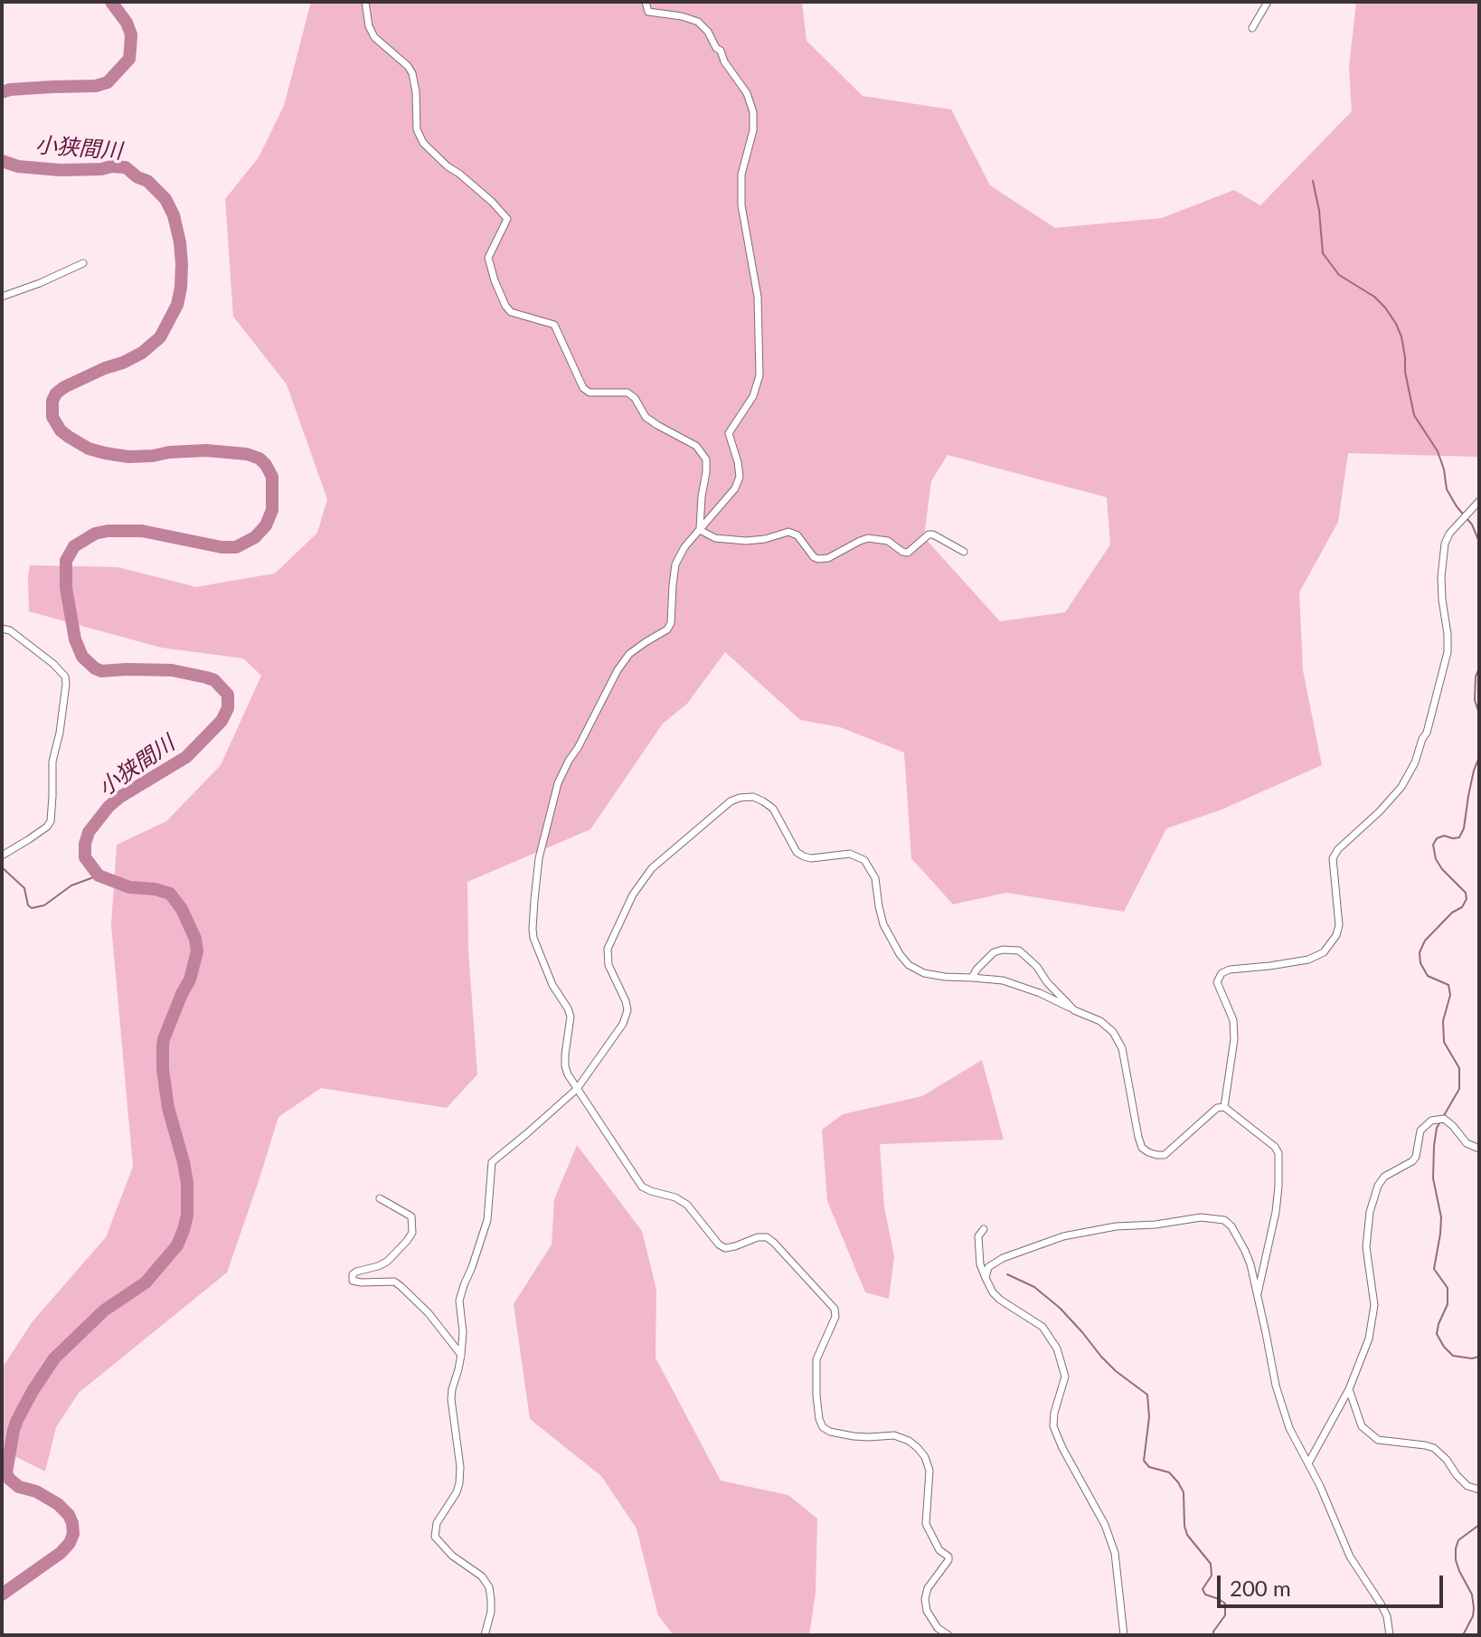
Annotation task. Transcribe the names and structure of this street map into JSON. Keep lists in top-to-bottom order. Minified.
{"water":["小狭間川"],"scale_bar":"200 m"}
